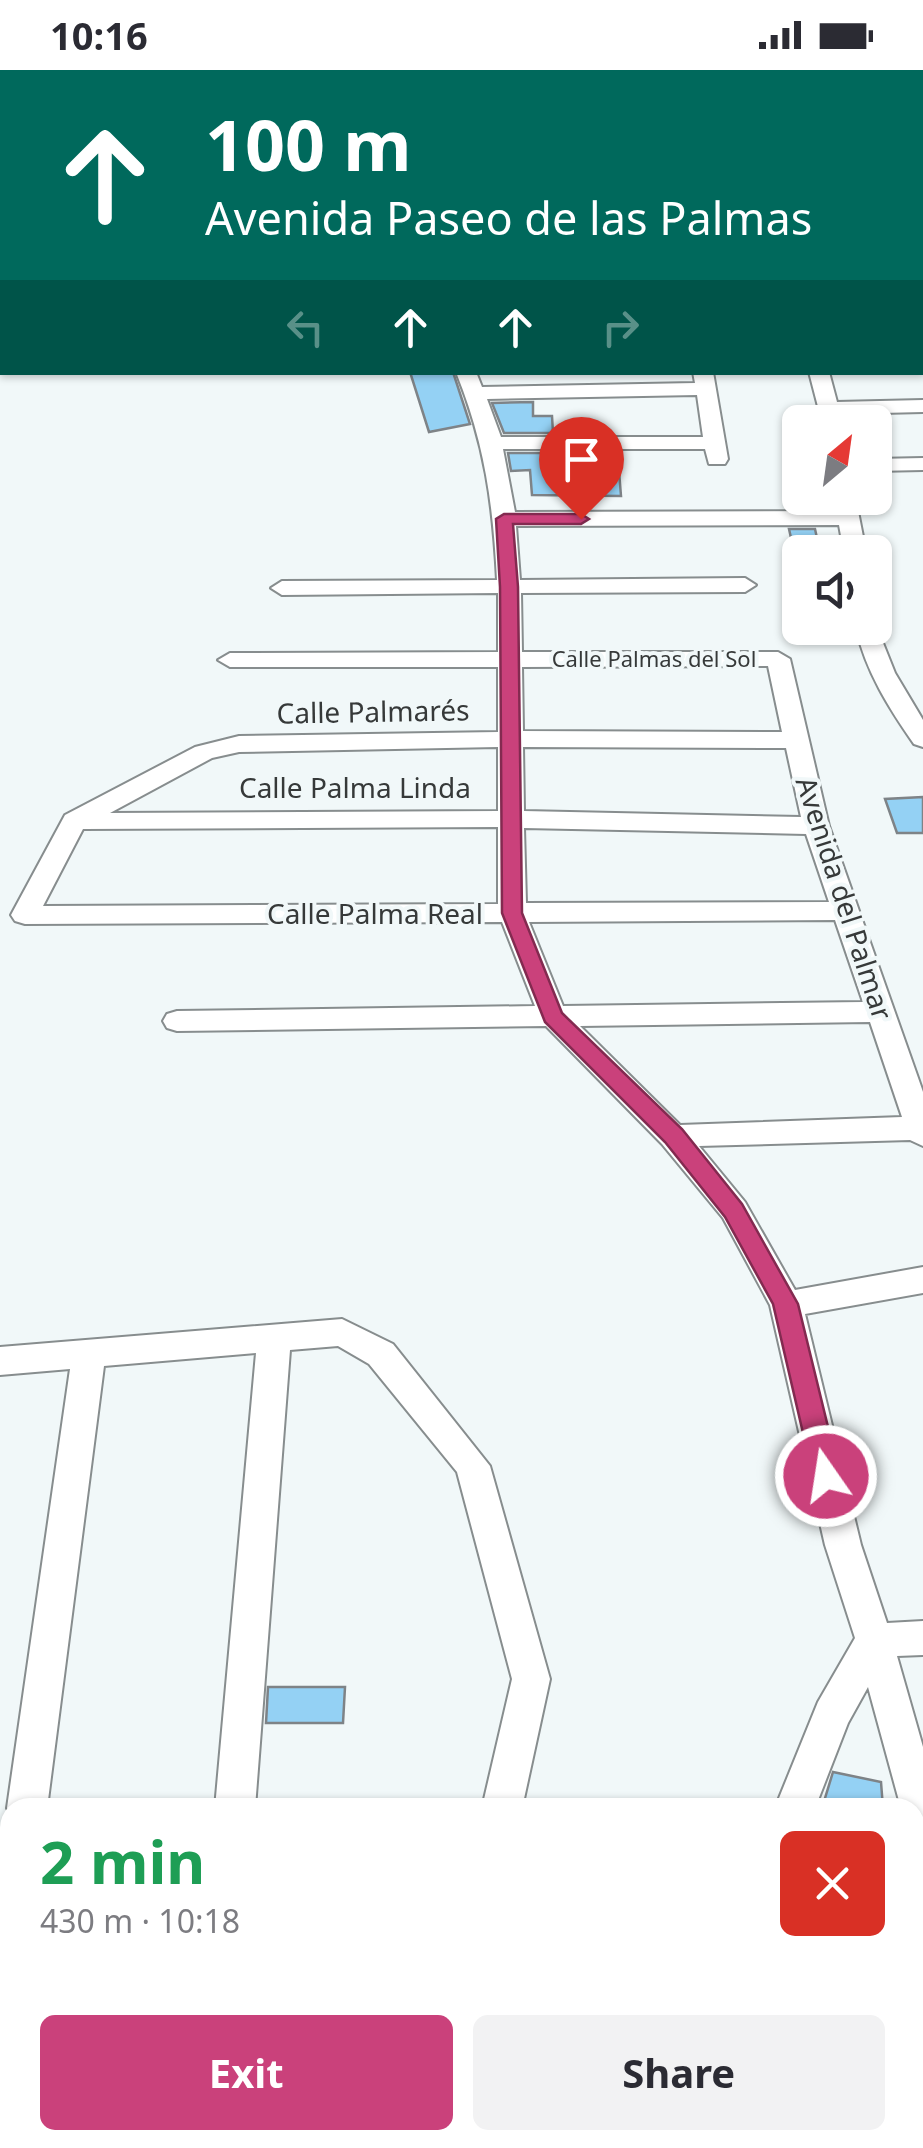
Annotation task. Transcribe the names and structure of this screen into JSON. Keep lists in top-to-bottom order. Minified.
{"streets":{"street":["Calle Palmas del Sol","Calle Palmarés","Calle Palma Linda","Avenida del Palmar","Calle Palma Real"]},"crossings":[["Calle Palmas del Sol","Avenida del Palmar"],["Calle Palmarés","Calle Palma Linda"],["Calle Palmarés","Avenida del Palmar"],["Calle Palmarés","Calle Palma Real"],["Calle Palma Linda","Avenida del Palmar"],["Calle Palma Linda","Calle Palma Real"],["Avenida del Palmar","Calle Palma Real"]],"north":"top right","page":{"status":"10:16","turn":["100 m","Avenida Paseo de las Palmas"],"heading":["2 min","430 m · 10:18"],"buttons":["Exit","Share"]}}
